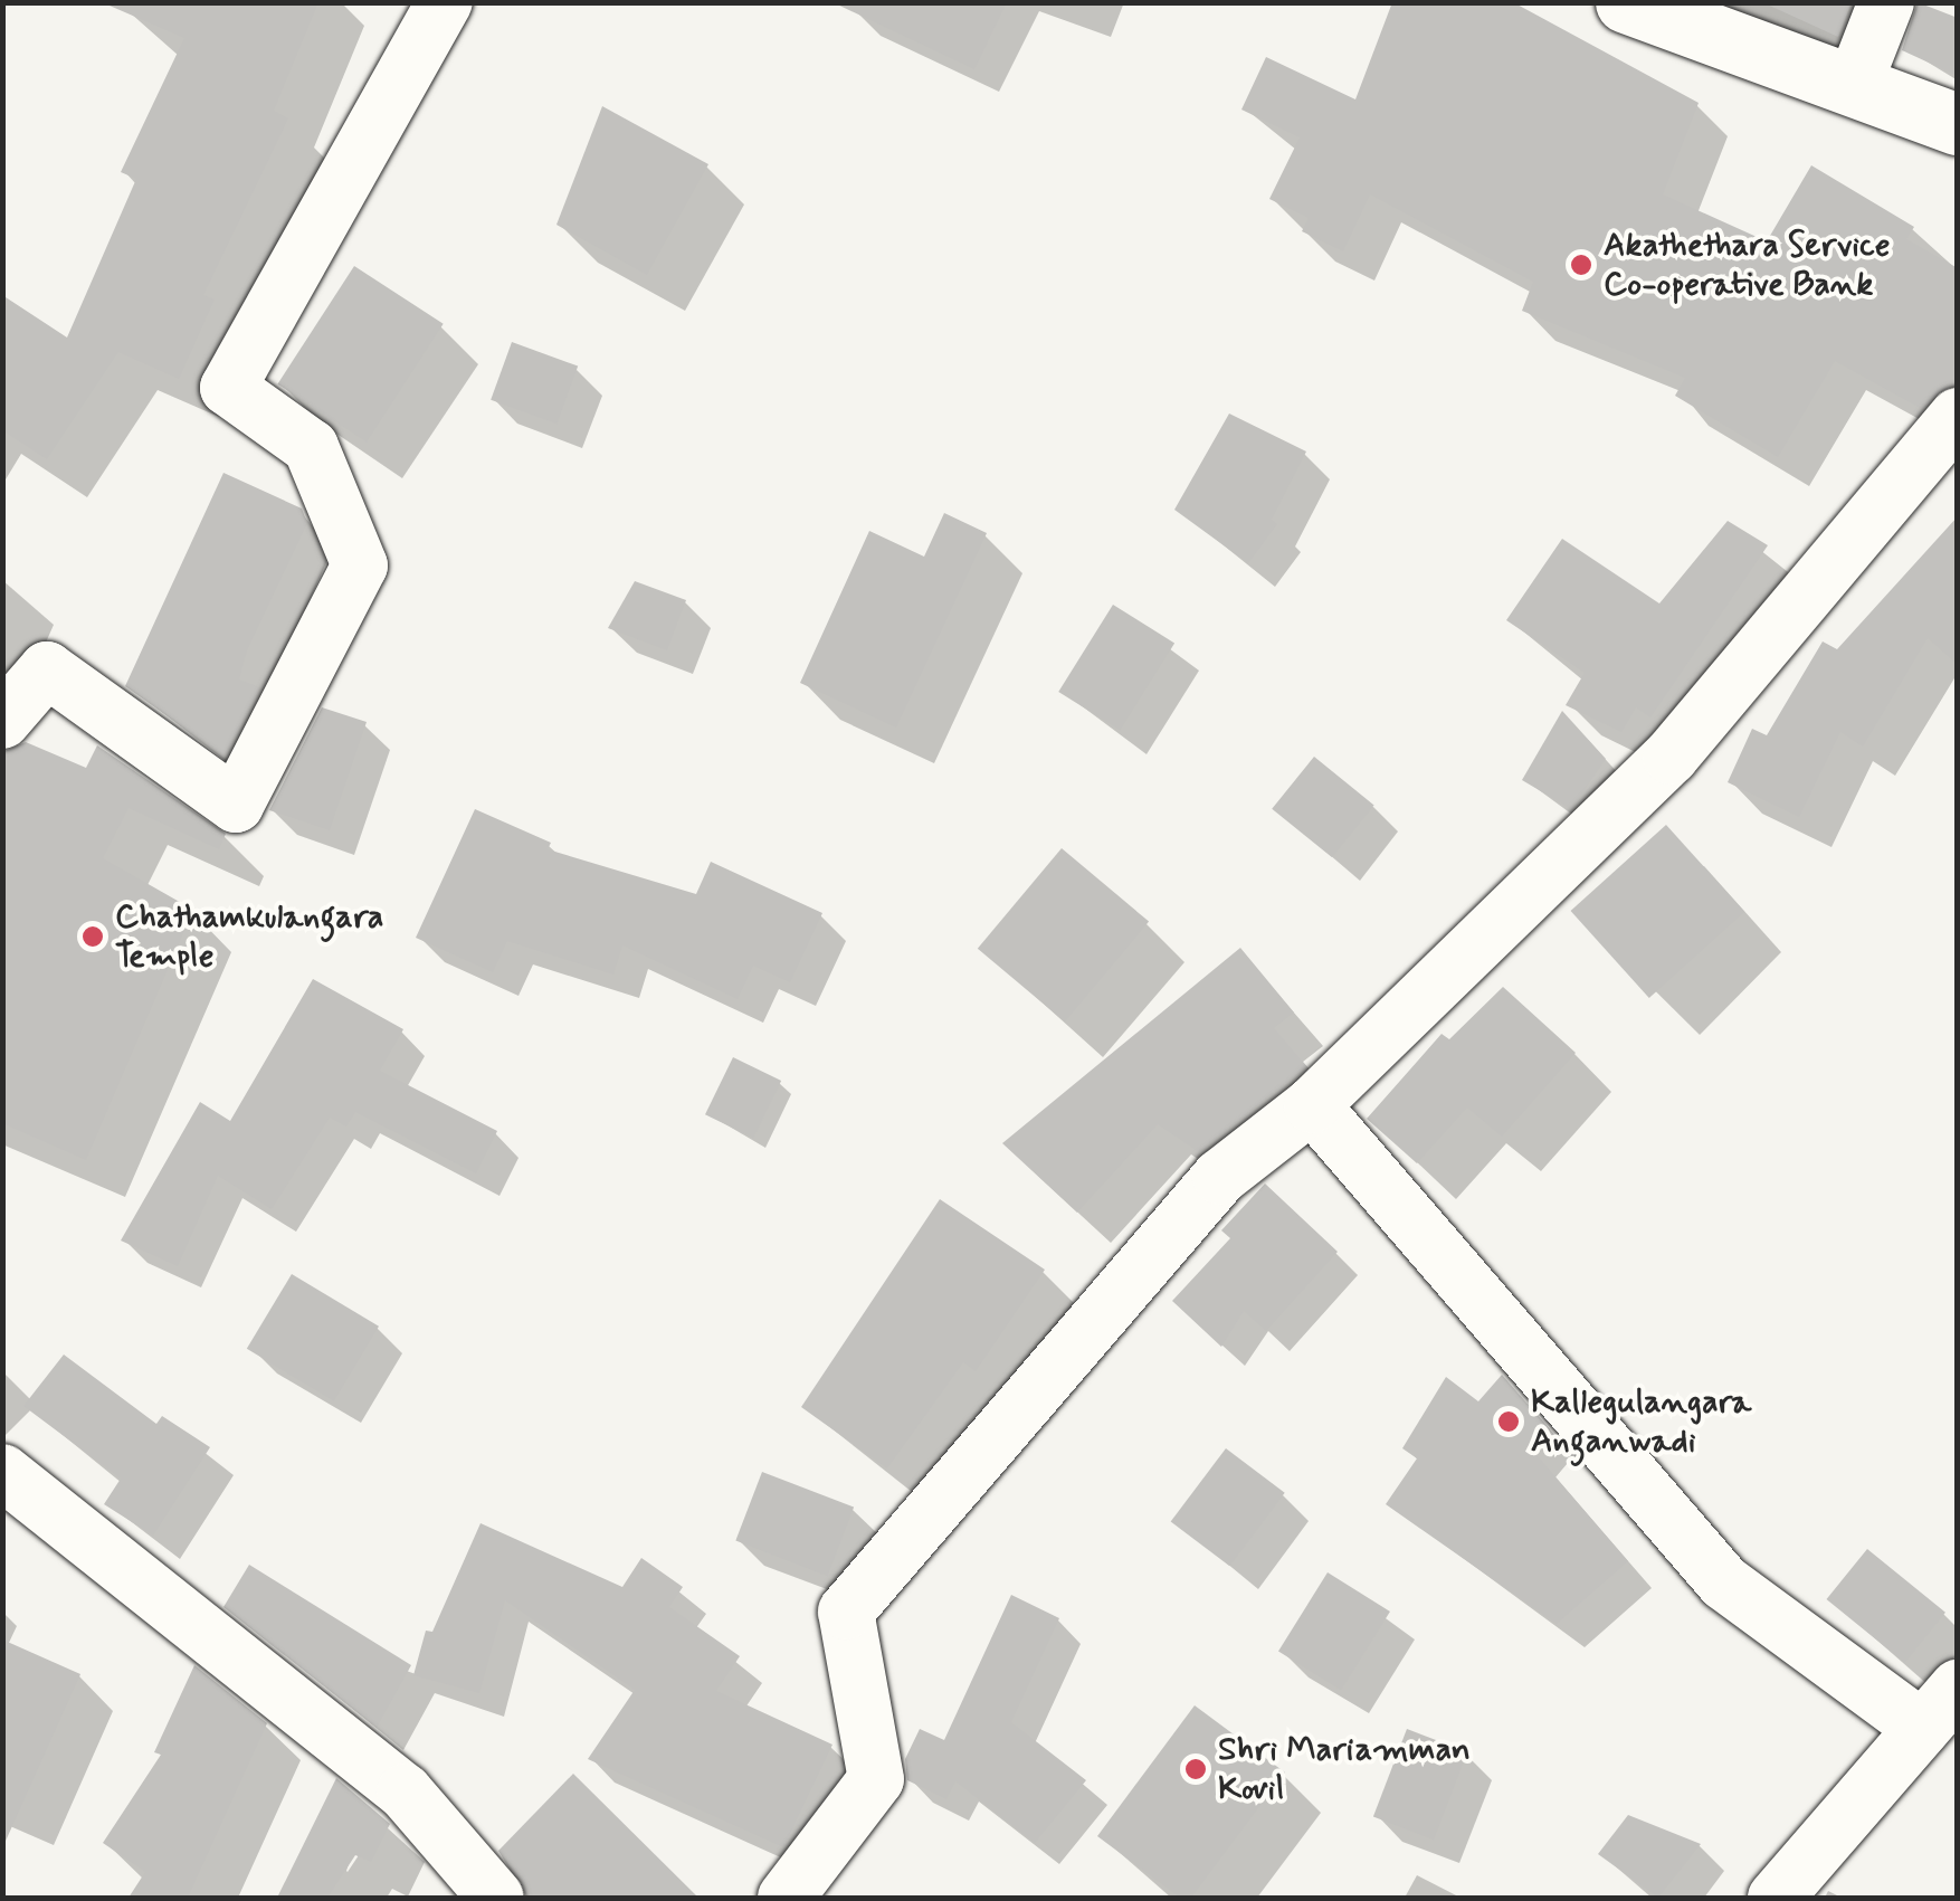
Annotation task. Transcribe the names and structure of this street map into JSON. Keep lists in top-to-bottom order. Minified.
{"places":["Akathethara Service Co-operative Bank","Chathamkulangara Temple","Kallegulangara Anganwadi","Shri Mariamman Kovil"]}
